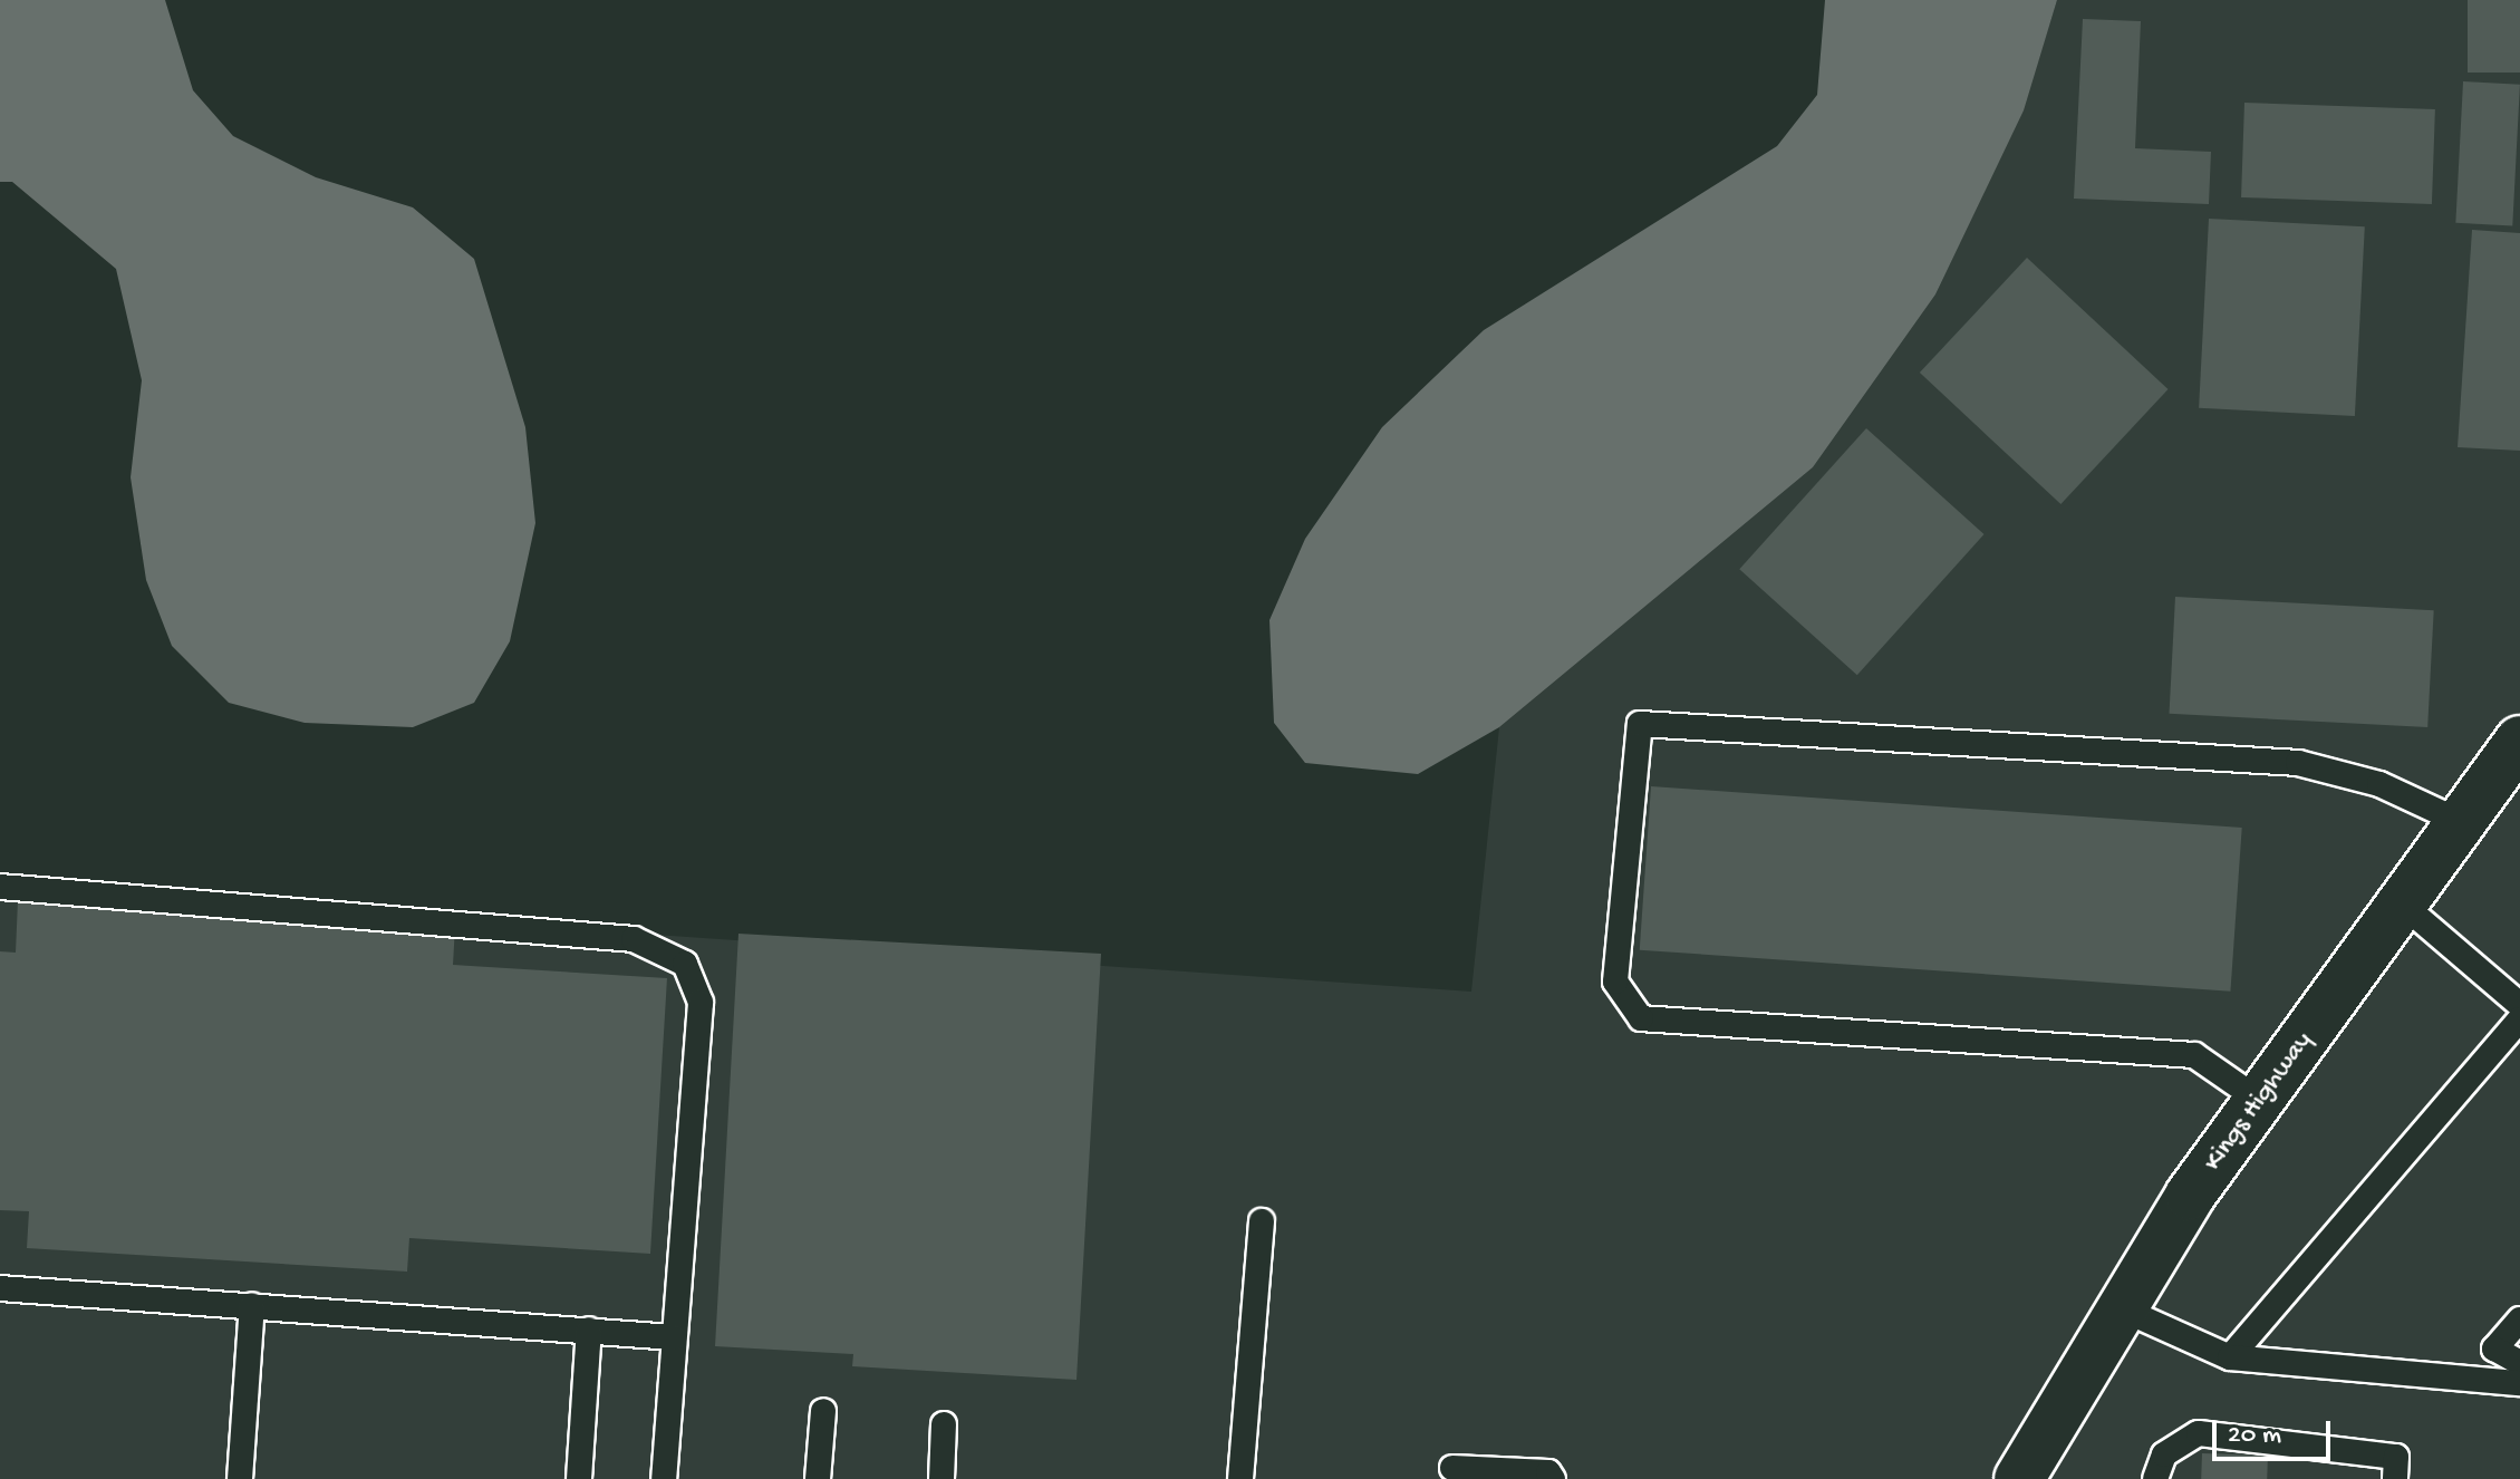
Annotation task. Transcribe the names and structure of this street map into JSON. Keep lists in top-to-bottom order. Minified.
{"streets":{"street":["Kings Highway"]},"scale_bar":"20 m"}
